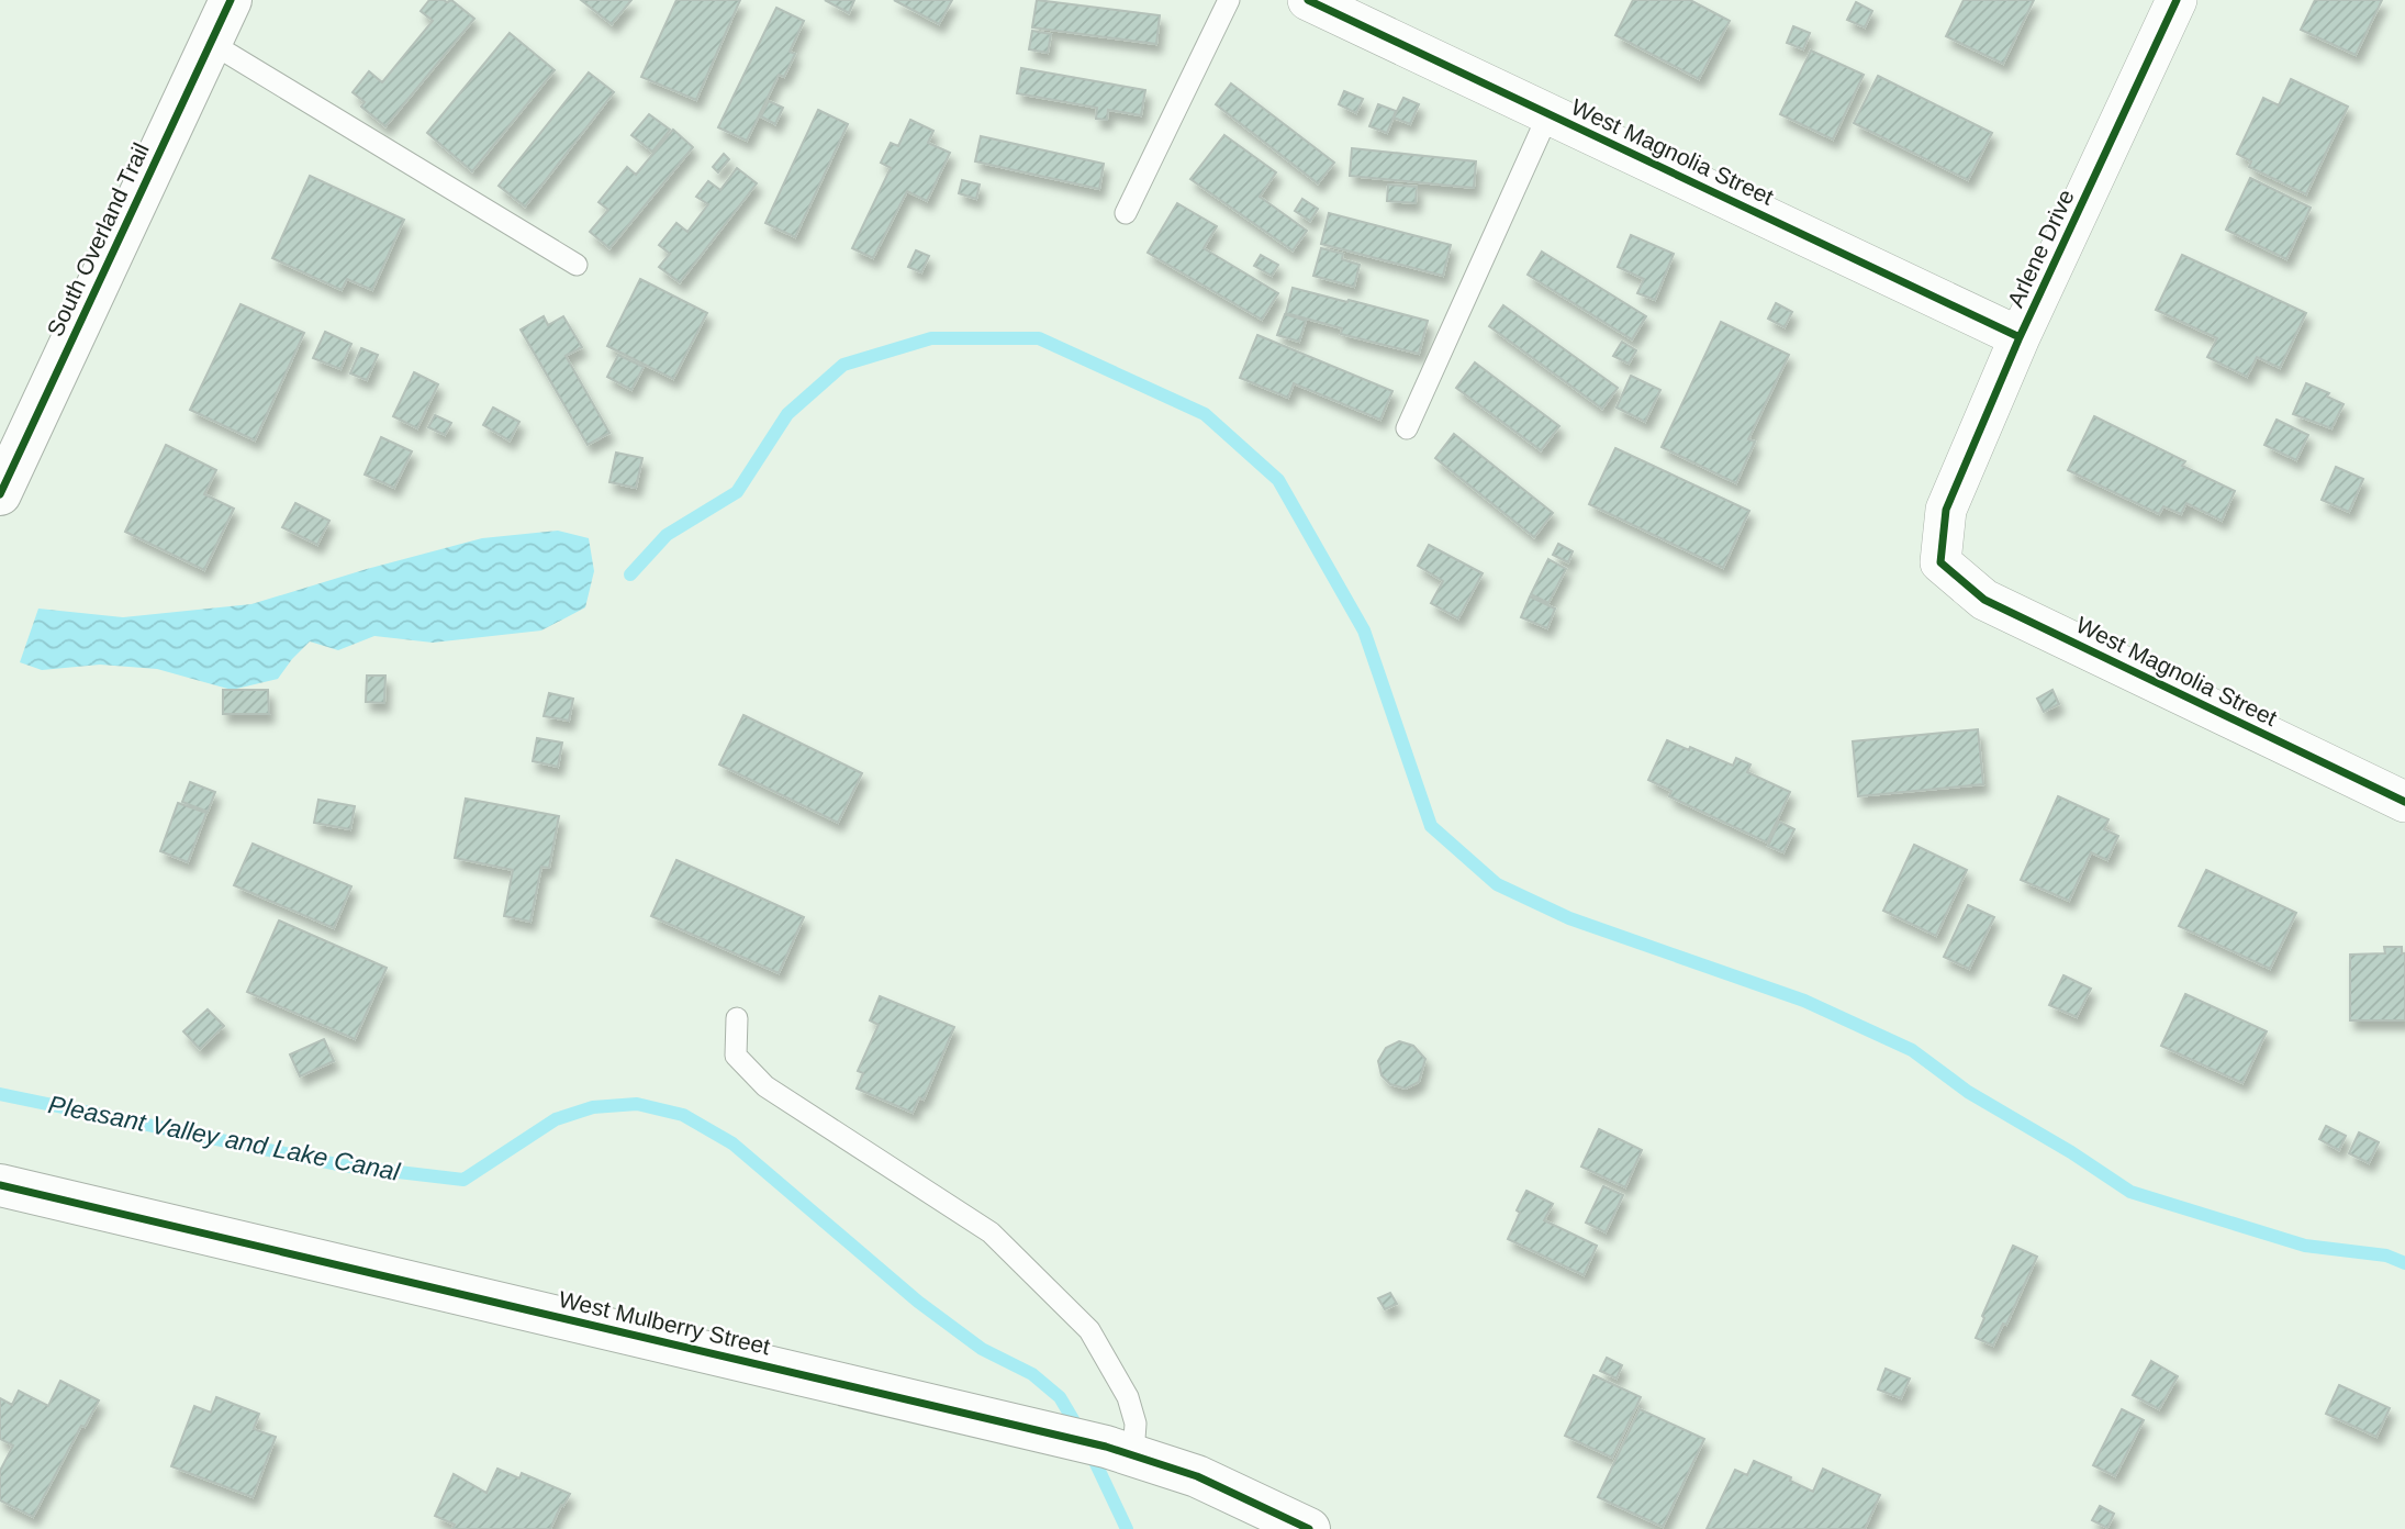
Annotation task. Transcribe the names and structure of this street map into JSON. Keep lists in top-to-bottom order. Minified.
{"streets":{"main road":["South Overland Trail","West Mulberry Street"],"street":["West Magnolia Street","Arlene Drive"]},"crossings":[["West Magnolia Street","Arlene Drive"]],"water":["Pleasant Valley and Lake Canal"]}
